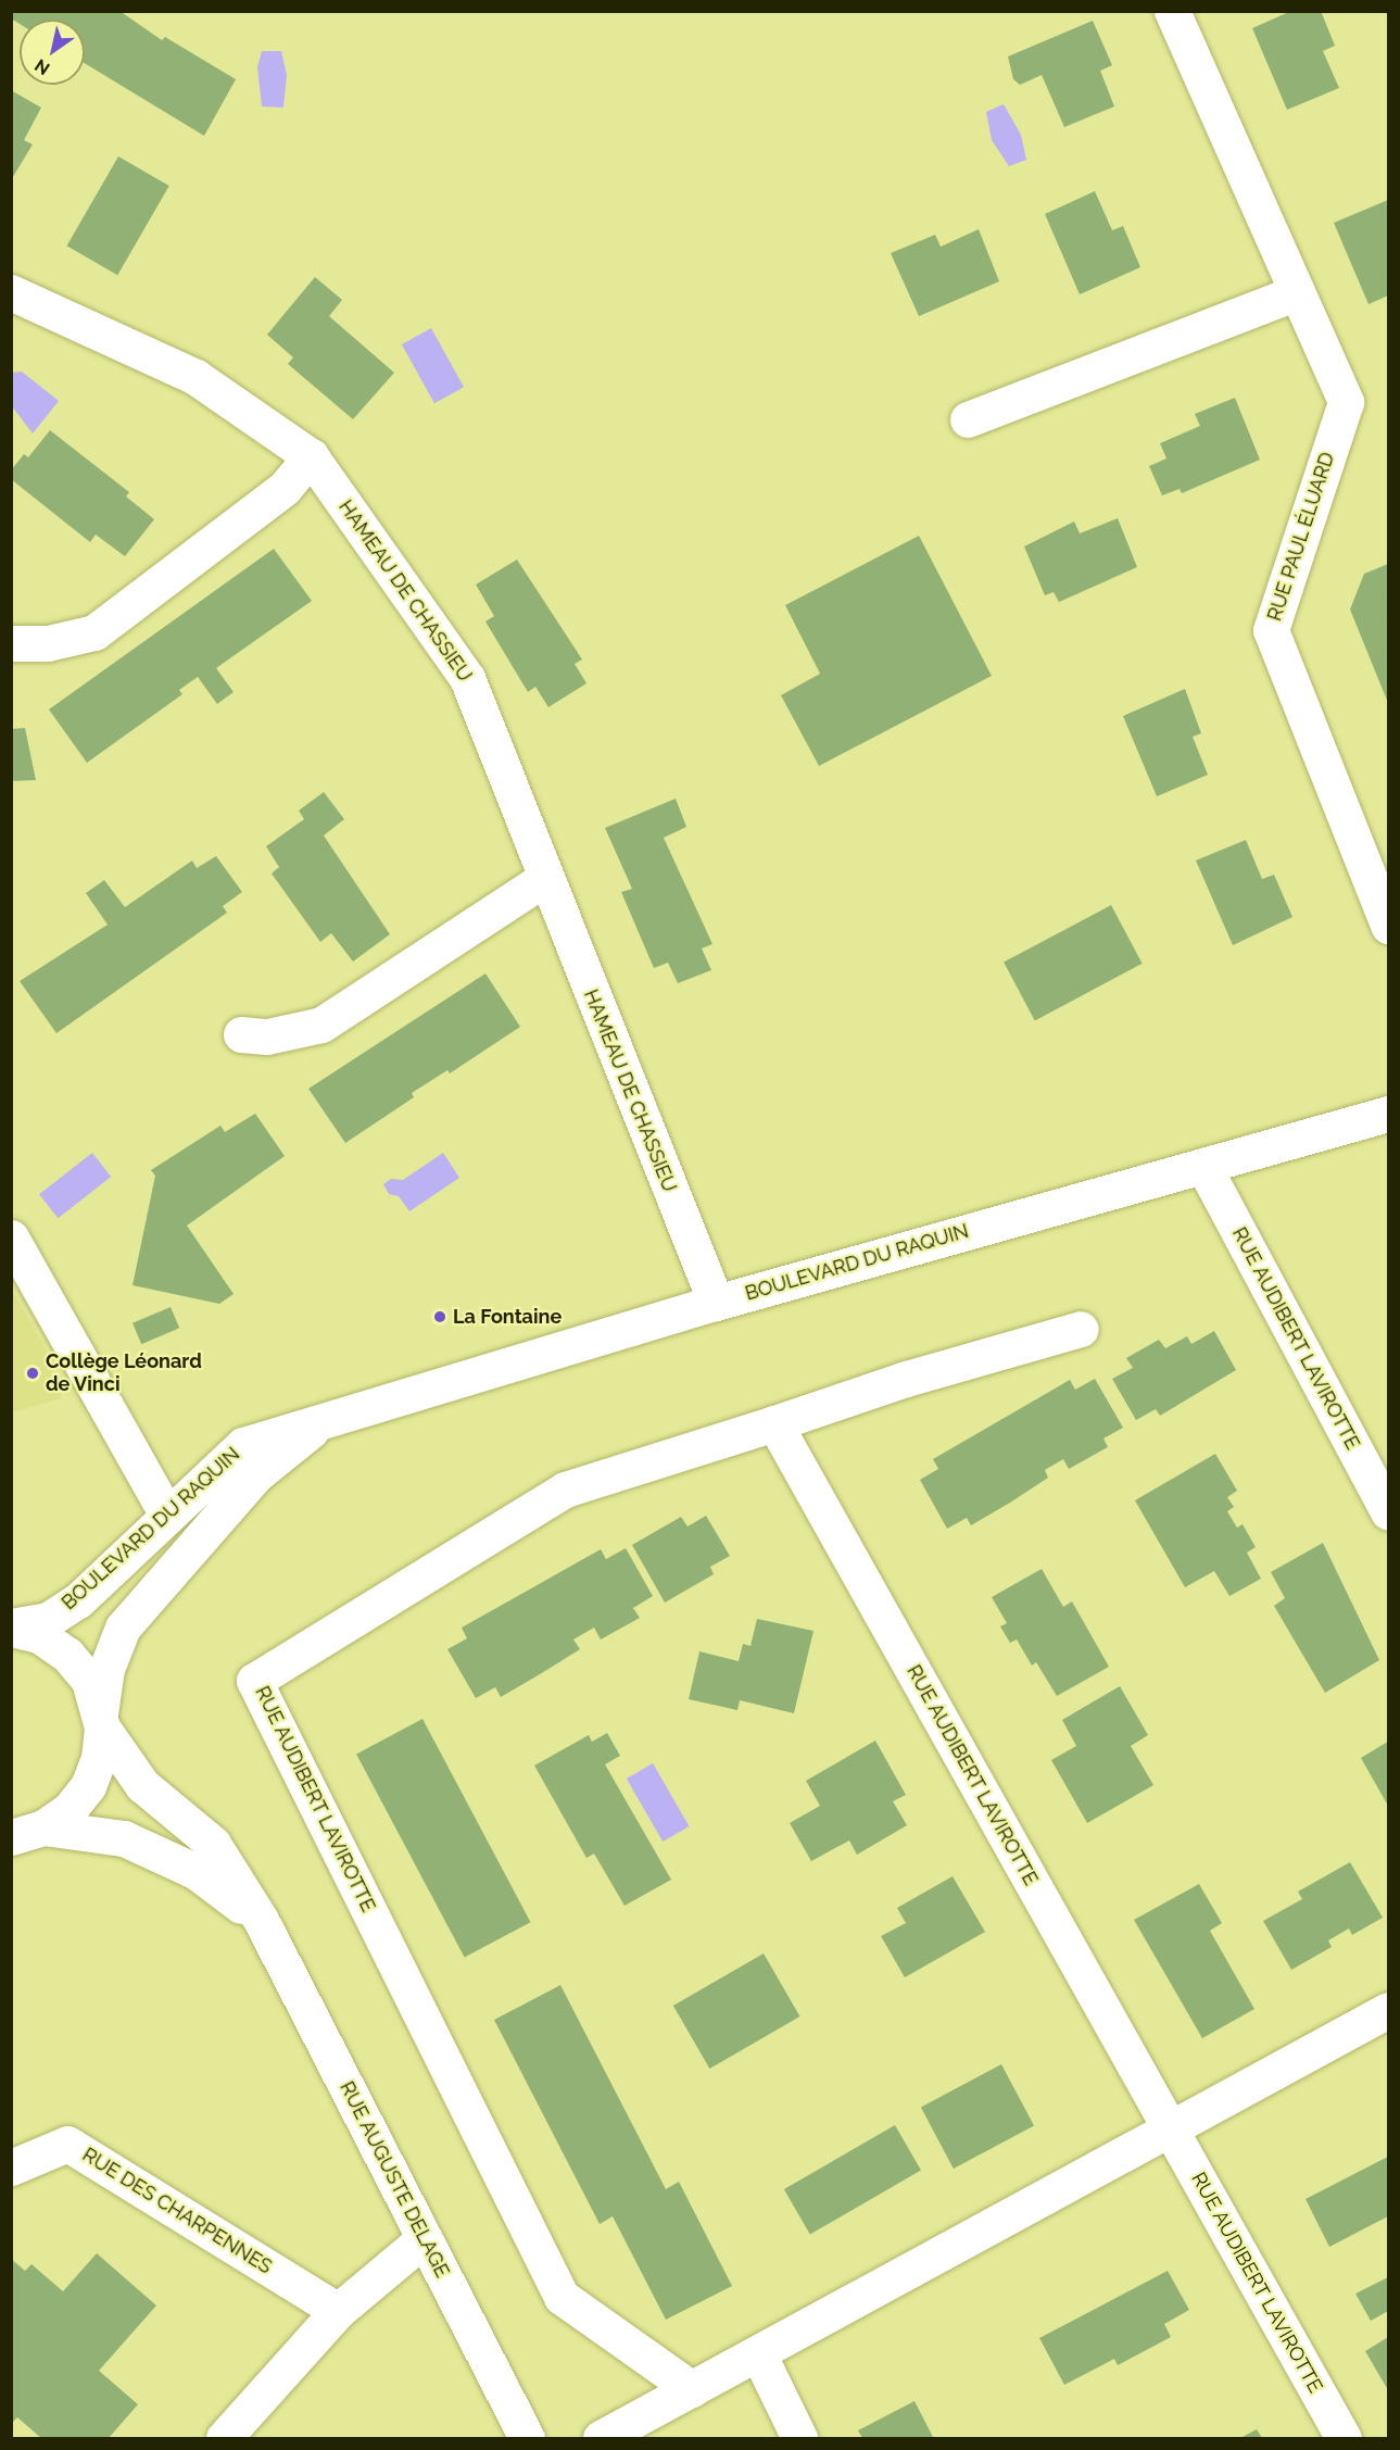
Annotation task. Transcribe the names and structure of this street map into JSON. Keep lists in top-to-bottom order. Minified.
{"streets":{"street":["RUE PAUL ÉLUARD","HAMEAU DE CHASSIEU","BOULEVARD DU RAQUIN","RUE AUDIBERT LAVIROTTE","RUE AUGUSTE DELAGE","RUE DES CHARPENNES"]},"crossings":[["HAMEAU DE CHASSIEU","BOULEVARD DU RAQUIN"],["BOULEVARD DU RAQUIN","RUE AUDIBERT LAVIROTTE"],["BOULEVARD DU RAQUIN","RUE AUGUSTE DELAGE"]],"places":["La Fontaine","Collège Léonard de Vinci"],"north":"bottom left"}
